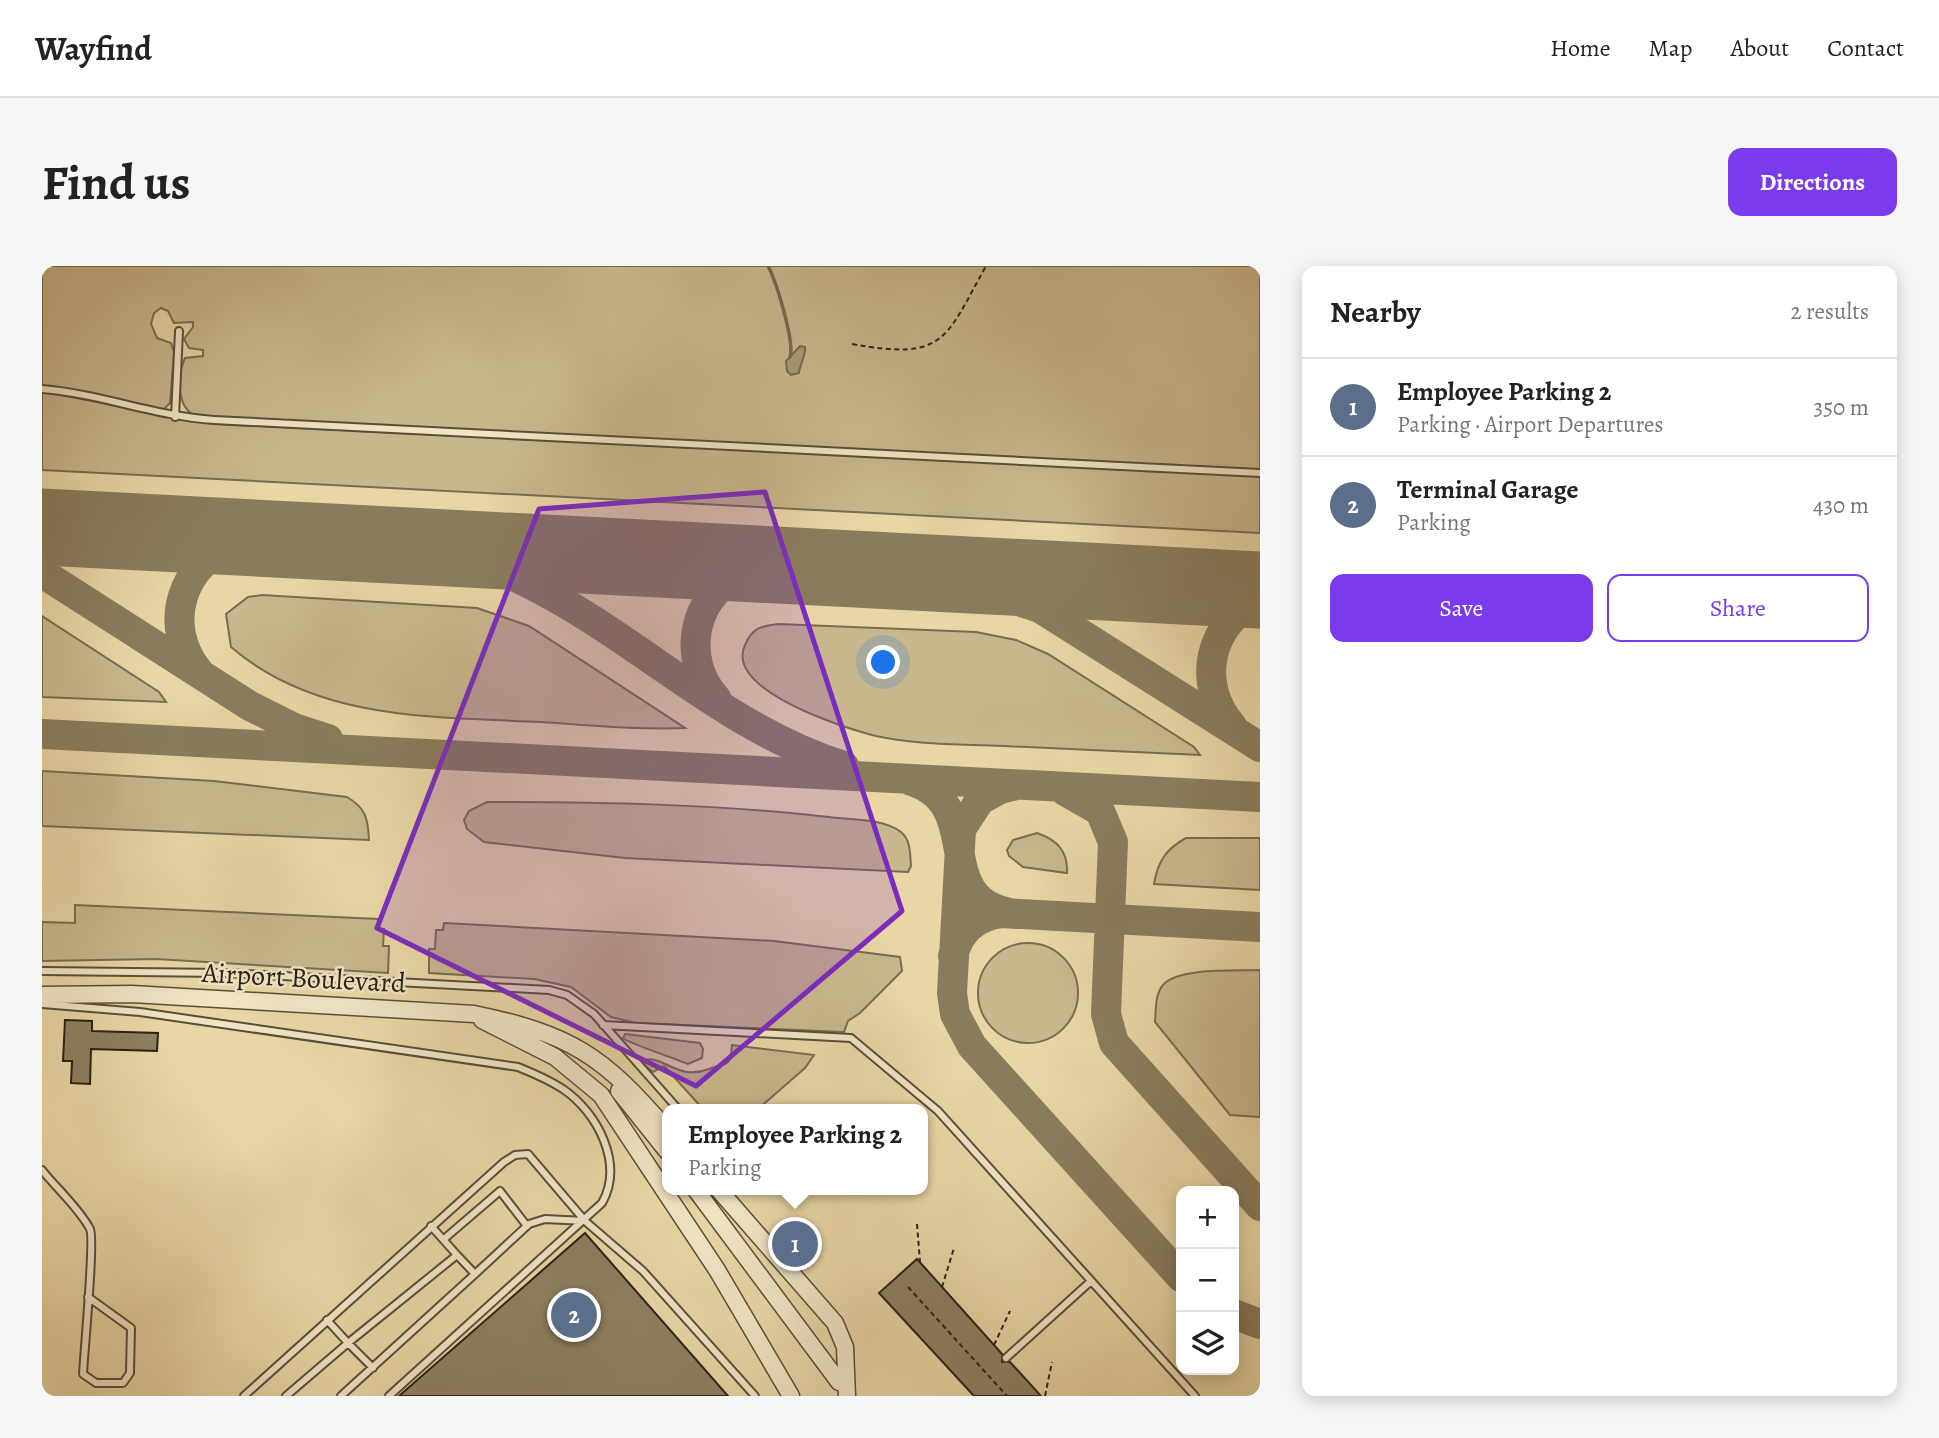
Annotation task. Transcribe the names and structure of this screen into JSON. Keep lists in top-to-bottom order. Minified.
{"streets":{"street":["Airport Boulevard"]},"page":{"header":"Wayfind","nav":["Home","Map","About","Contact"],"buttons":["Directions",["Save","Share"]],"title":"Find us","heading":["Nearby","2 results"],"list":[{"mark":"1","name":"Employee Parking 2","note":"Parking · Airport Departures","value":"350 m"},{"mark":"2","name":"Terminal Garage","note":"Parking","value":"430 m"}],"popup":["Employee Parking 2","Parking"],"map_buttons":["+","−"],"pins":["1","2"]}}
